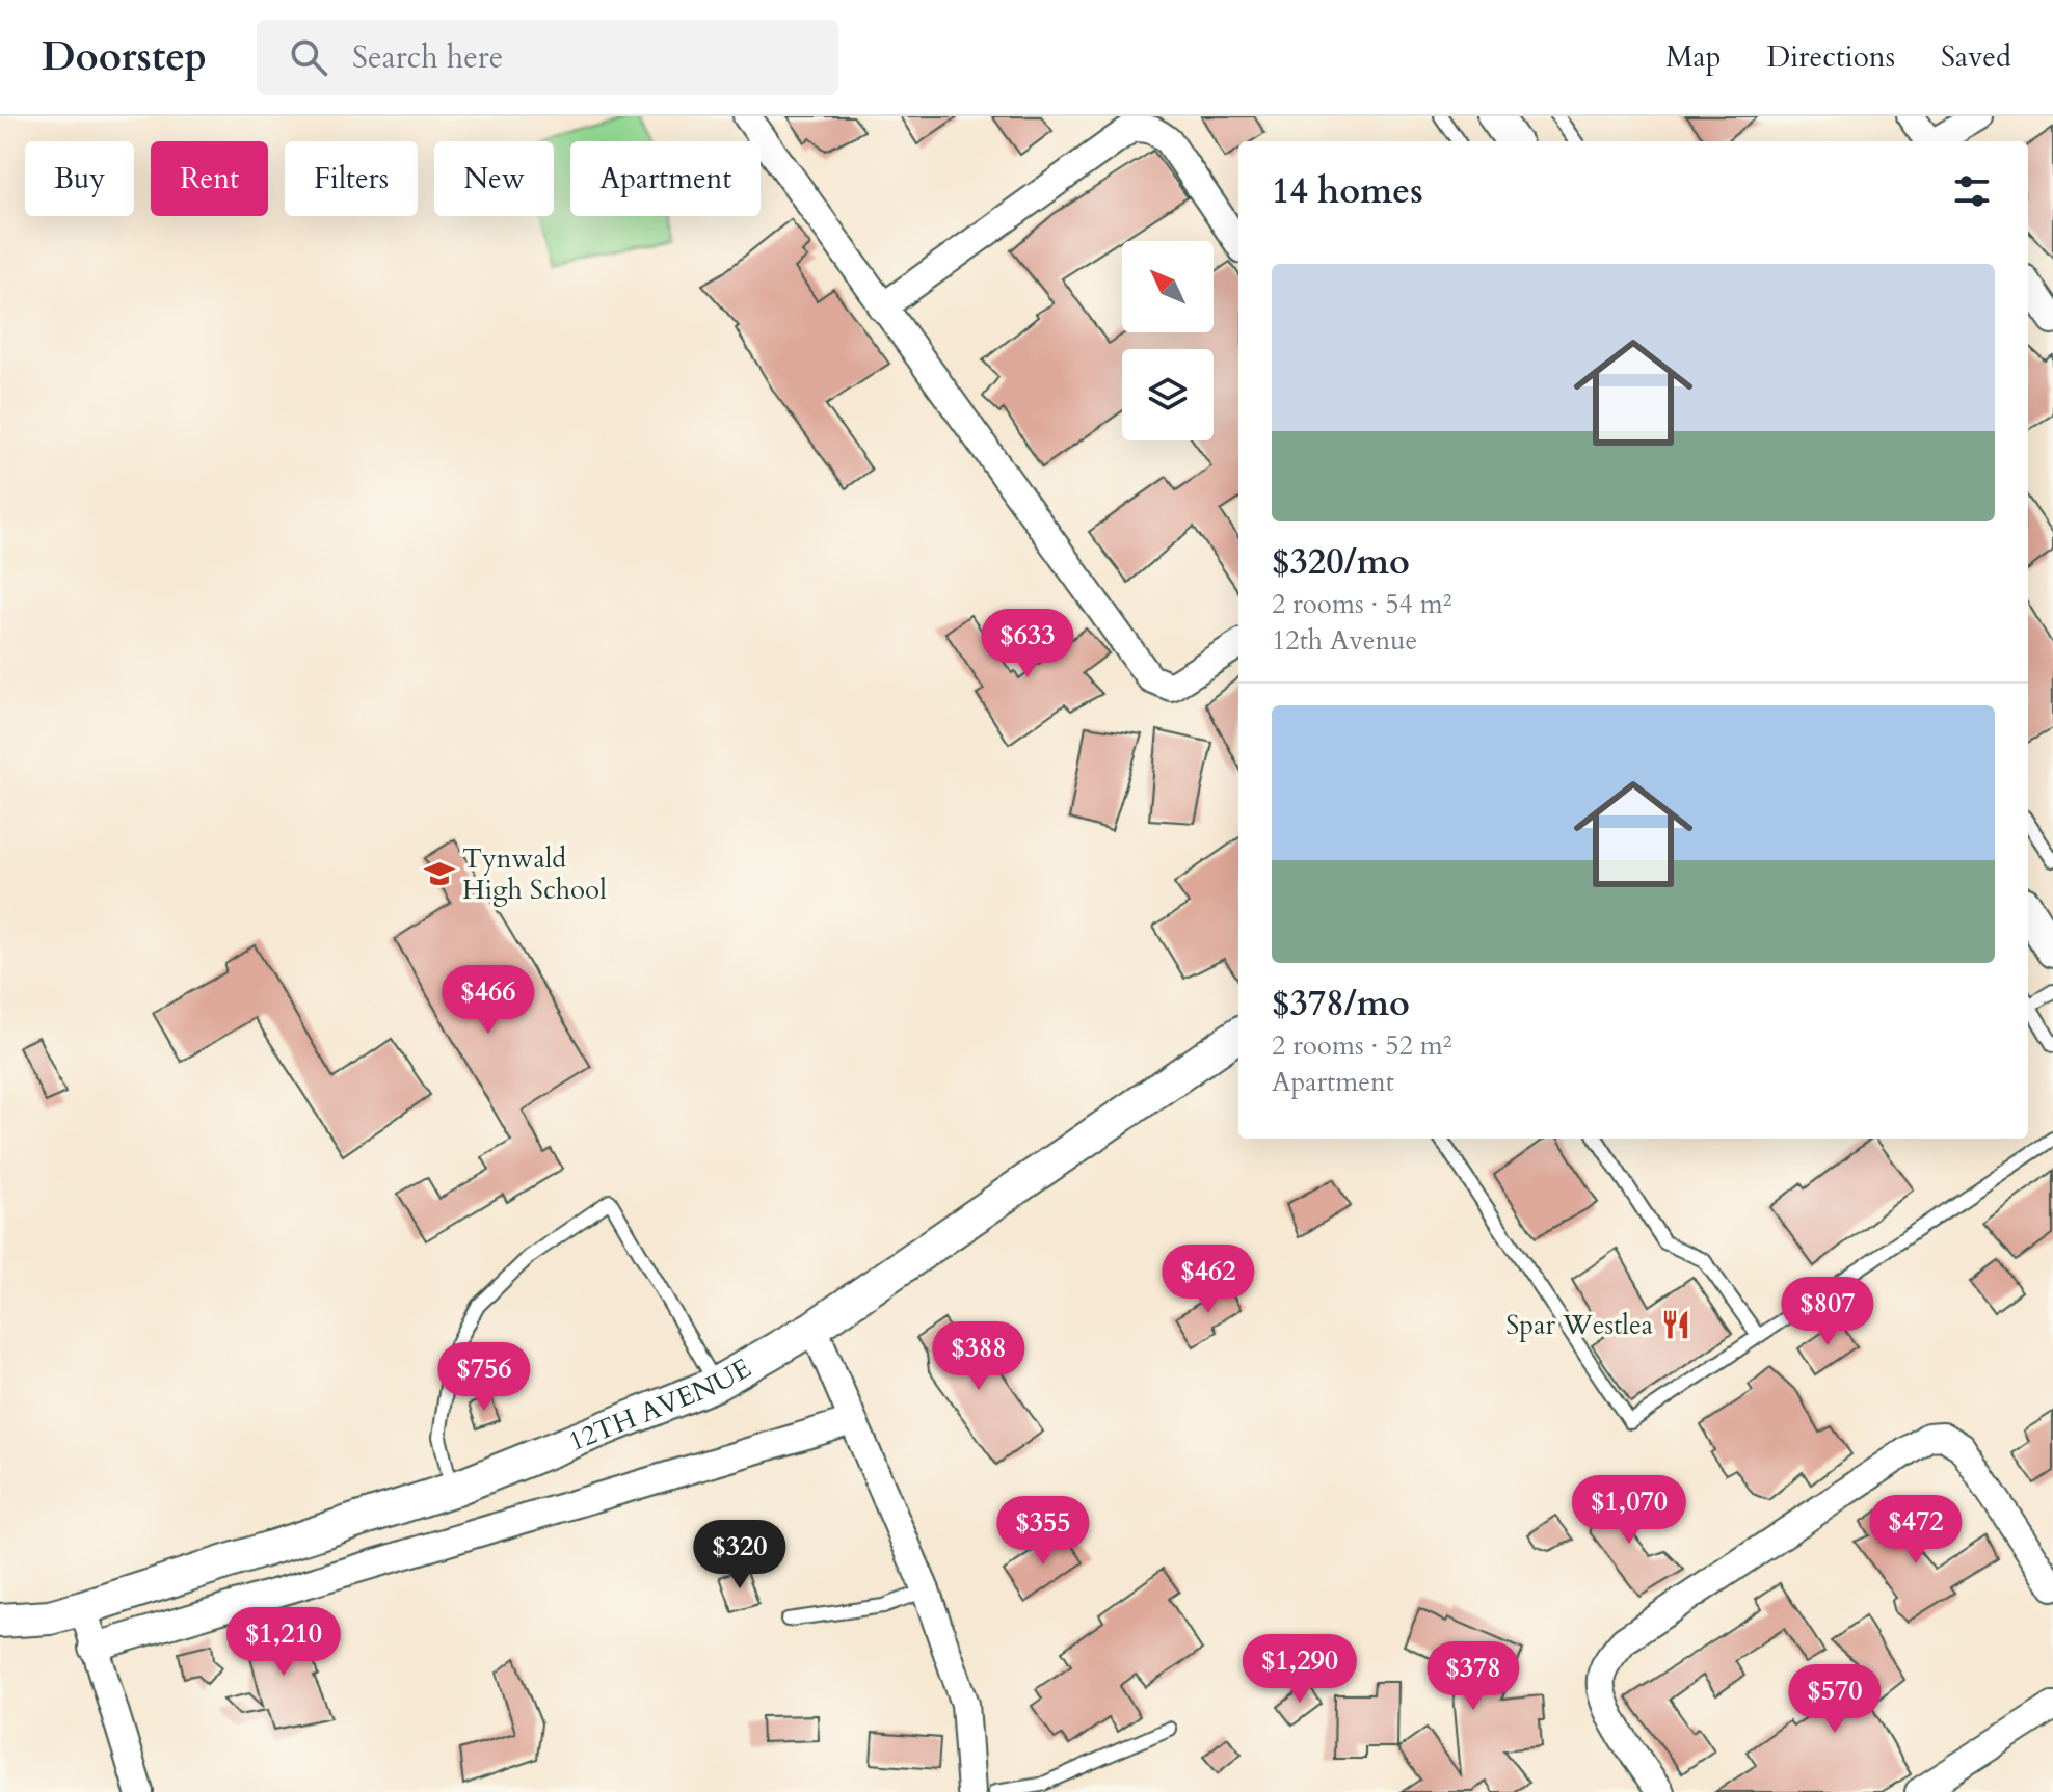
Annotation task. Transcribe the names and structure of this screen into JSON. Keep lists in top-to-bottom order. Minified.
{"streets":{"street":["12TH AVENUE"]},"places":{"school or university":["Tynwald High School"],"restaurant":["Spar Westlea"]},"north":"top left","page":{"header":"Doorstep","search":"Search here","nav":["Map","Directions","Saved"],"chip":["Buy","Rent","Filters","New","Apartment"],"heading":"14 homes","list":[{"name":"$320/mo","note":"2 rooms · 54 m² · 12th Avenue"},{"name":"$378/mo","note":"2 rooms · 52 m² · Apartment"}],"price":["$633","$466","$462","$807","$388","$756","$1,070","$472","$355","$320","$1,210","$1,290","$378","$570"]}}
